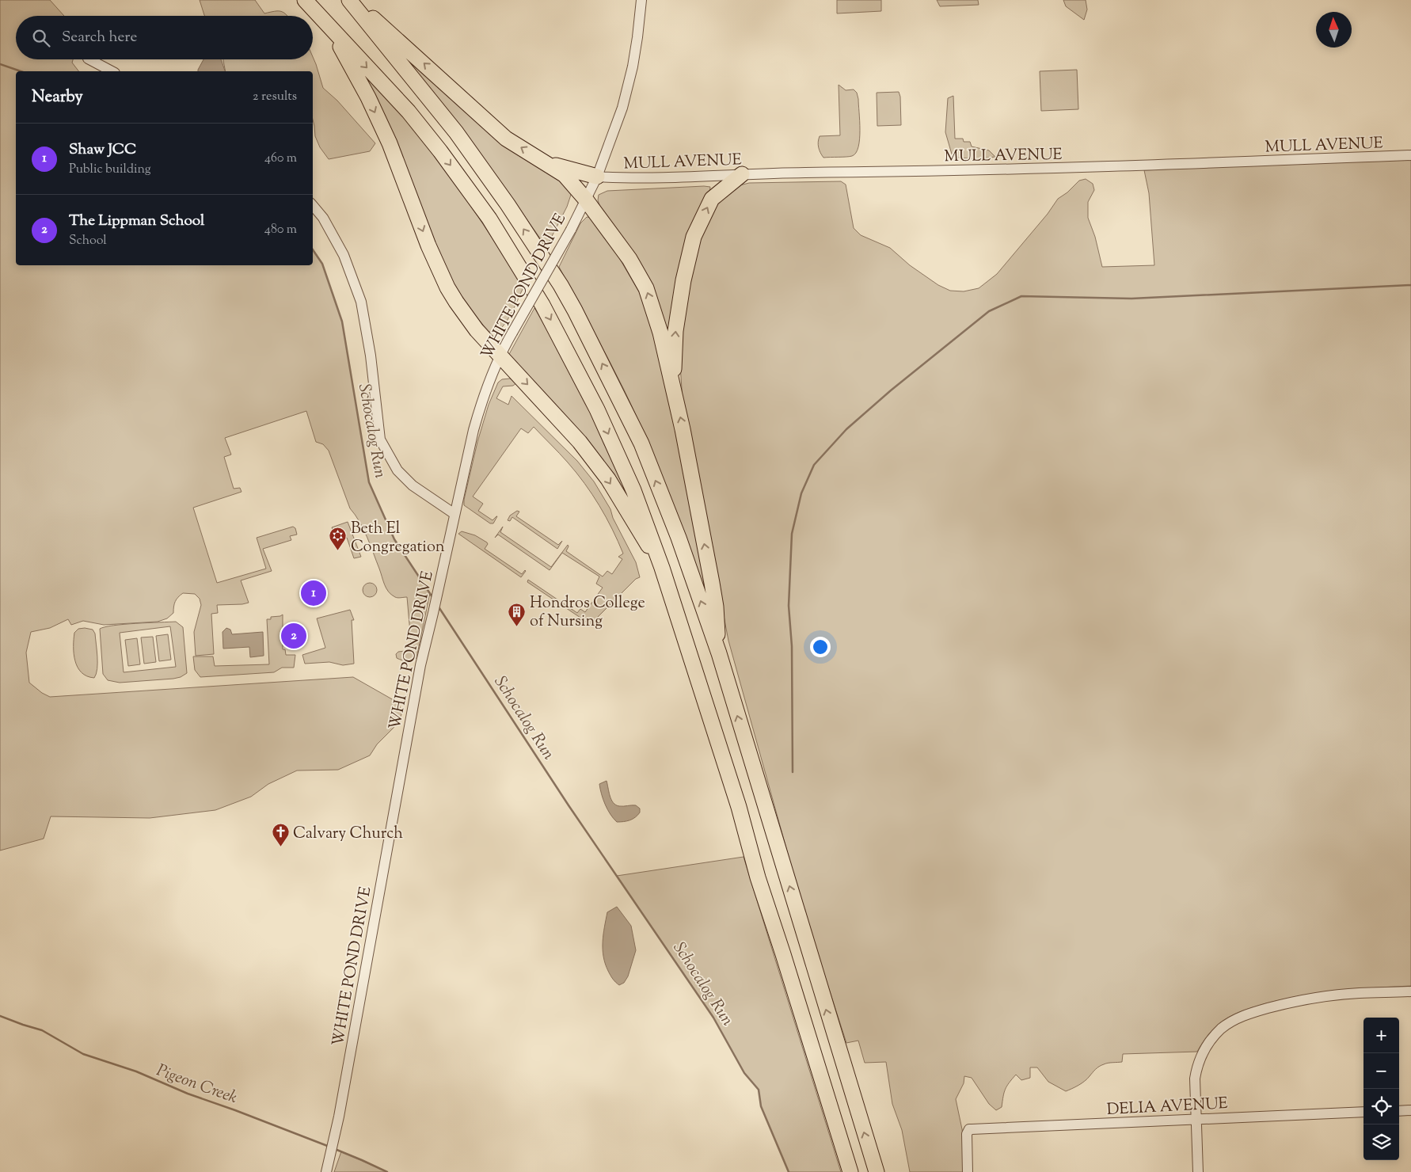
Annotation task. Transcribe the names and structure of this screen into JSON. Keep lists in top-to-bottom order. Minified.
{"streets":{"street":["MULL AVENUE","WHITE POND DRIVE","DELIA AVENUE"]},"crossings":[["MULL AVENUE","WHITE POND DRIVE"]],"water":["Schocalog Run","Pigeon Creek"],"places":{"synagogue":["Beth El Congregation"],"building":["Hondros College of Nursing"],"church":["Calvary Church"]},"north":"top","page":{"search":"Search here","heading":["Nearby","2 results"],"list":[{"mark":"1","name":"Shaw JCC","note":"Public building","value":"460 m"},{"mark":"2","name":"The Lippman School","note":"School","value":"480 m"}],"pins":["1","2"],"map_buttons":["+","−"]}}
